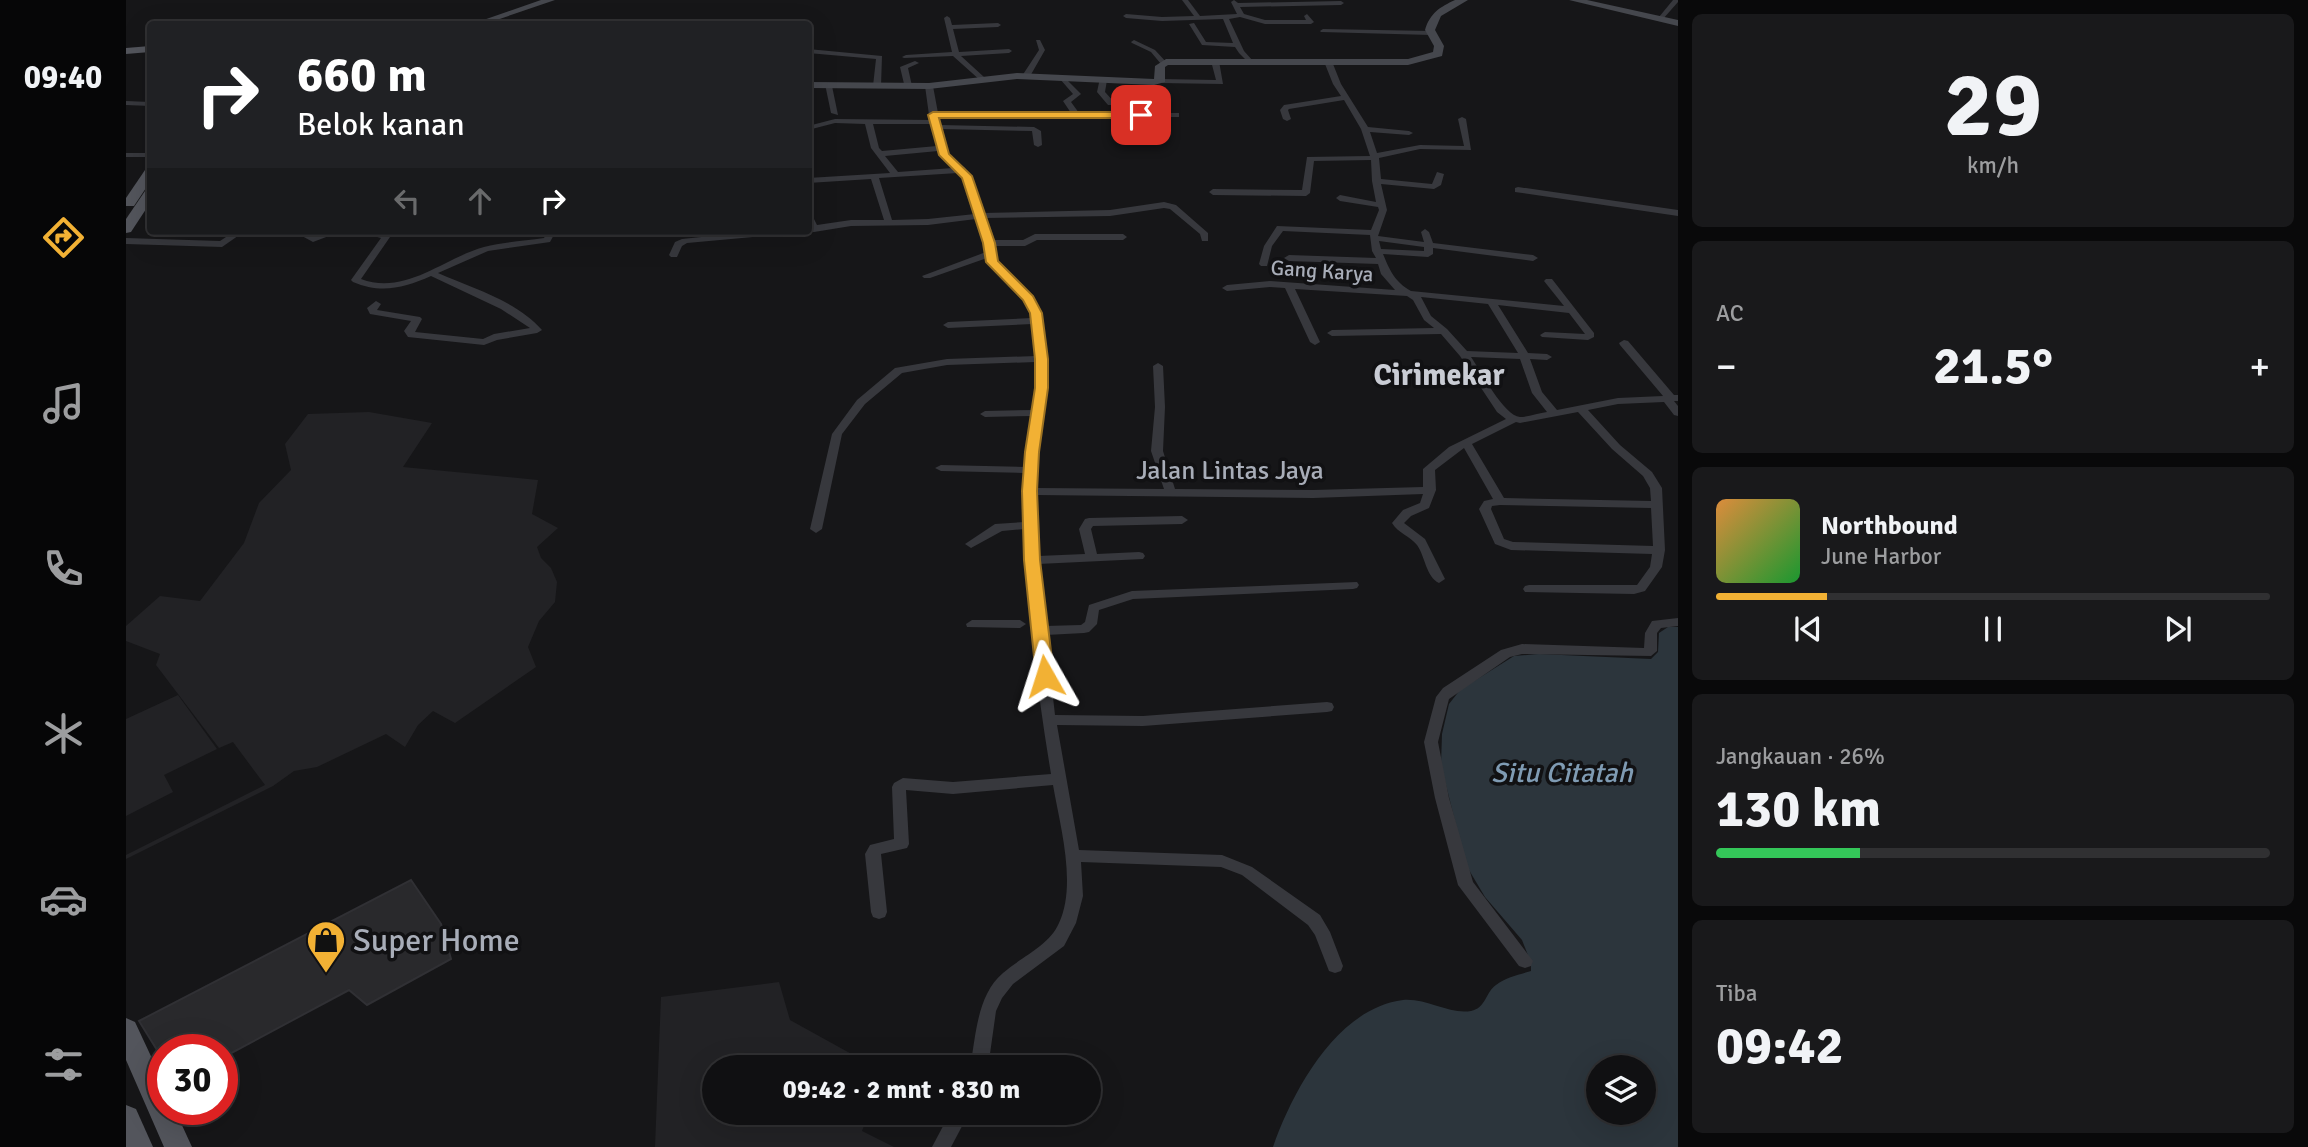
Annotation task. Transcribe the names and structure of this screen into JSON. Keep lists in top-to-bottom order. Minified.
{"streets":{"street":["Gang Karya","Jalan Lintas Jaya"]},"districts":["Cirimekar"],"water":["Situ Citatah"],"places":{"shop":["Super Home"]},"page":{"tabs":"09:40","tile":[["29","km/h"],"AC",["Jangkauan · 26%","130 km"],["Tiba","09:42"]],"turn":["660 m","Belok kanan"],"heat":["−","21.5°","+"],"song":["Northbound","June Harbor"],"limit":"30","trip":"09:42 · 2 mnt · 830 m"}}
